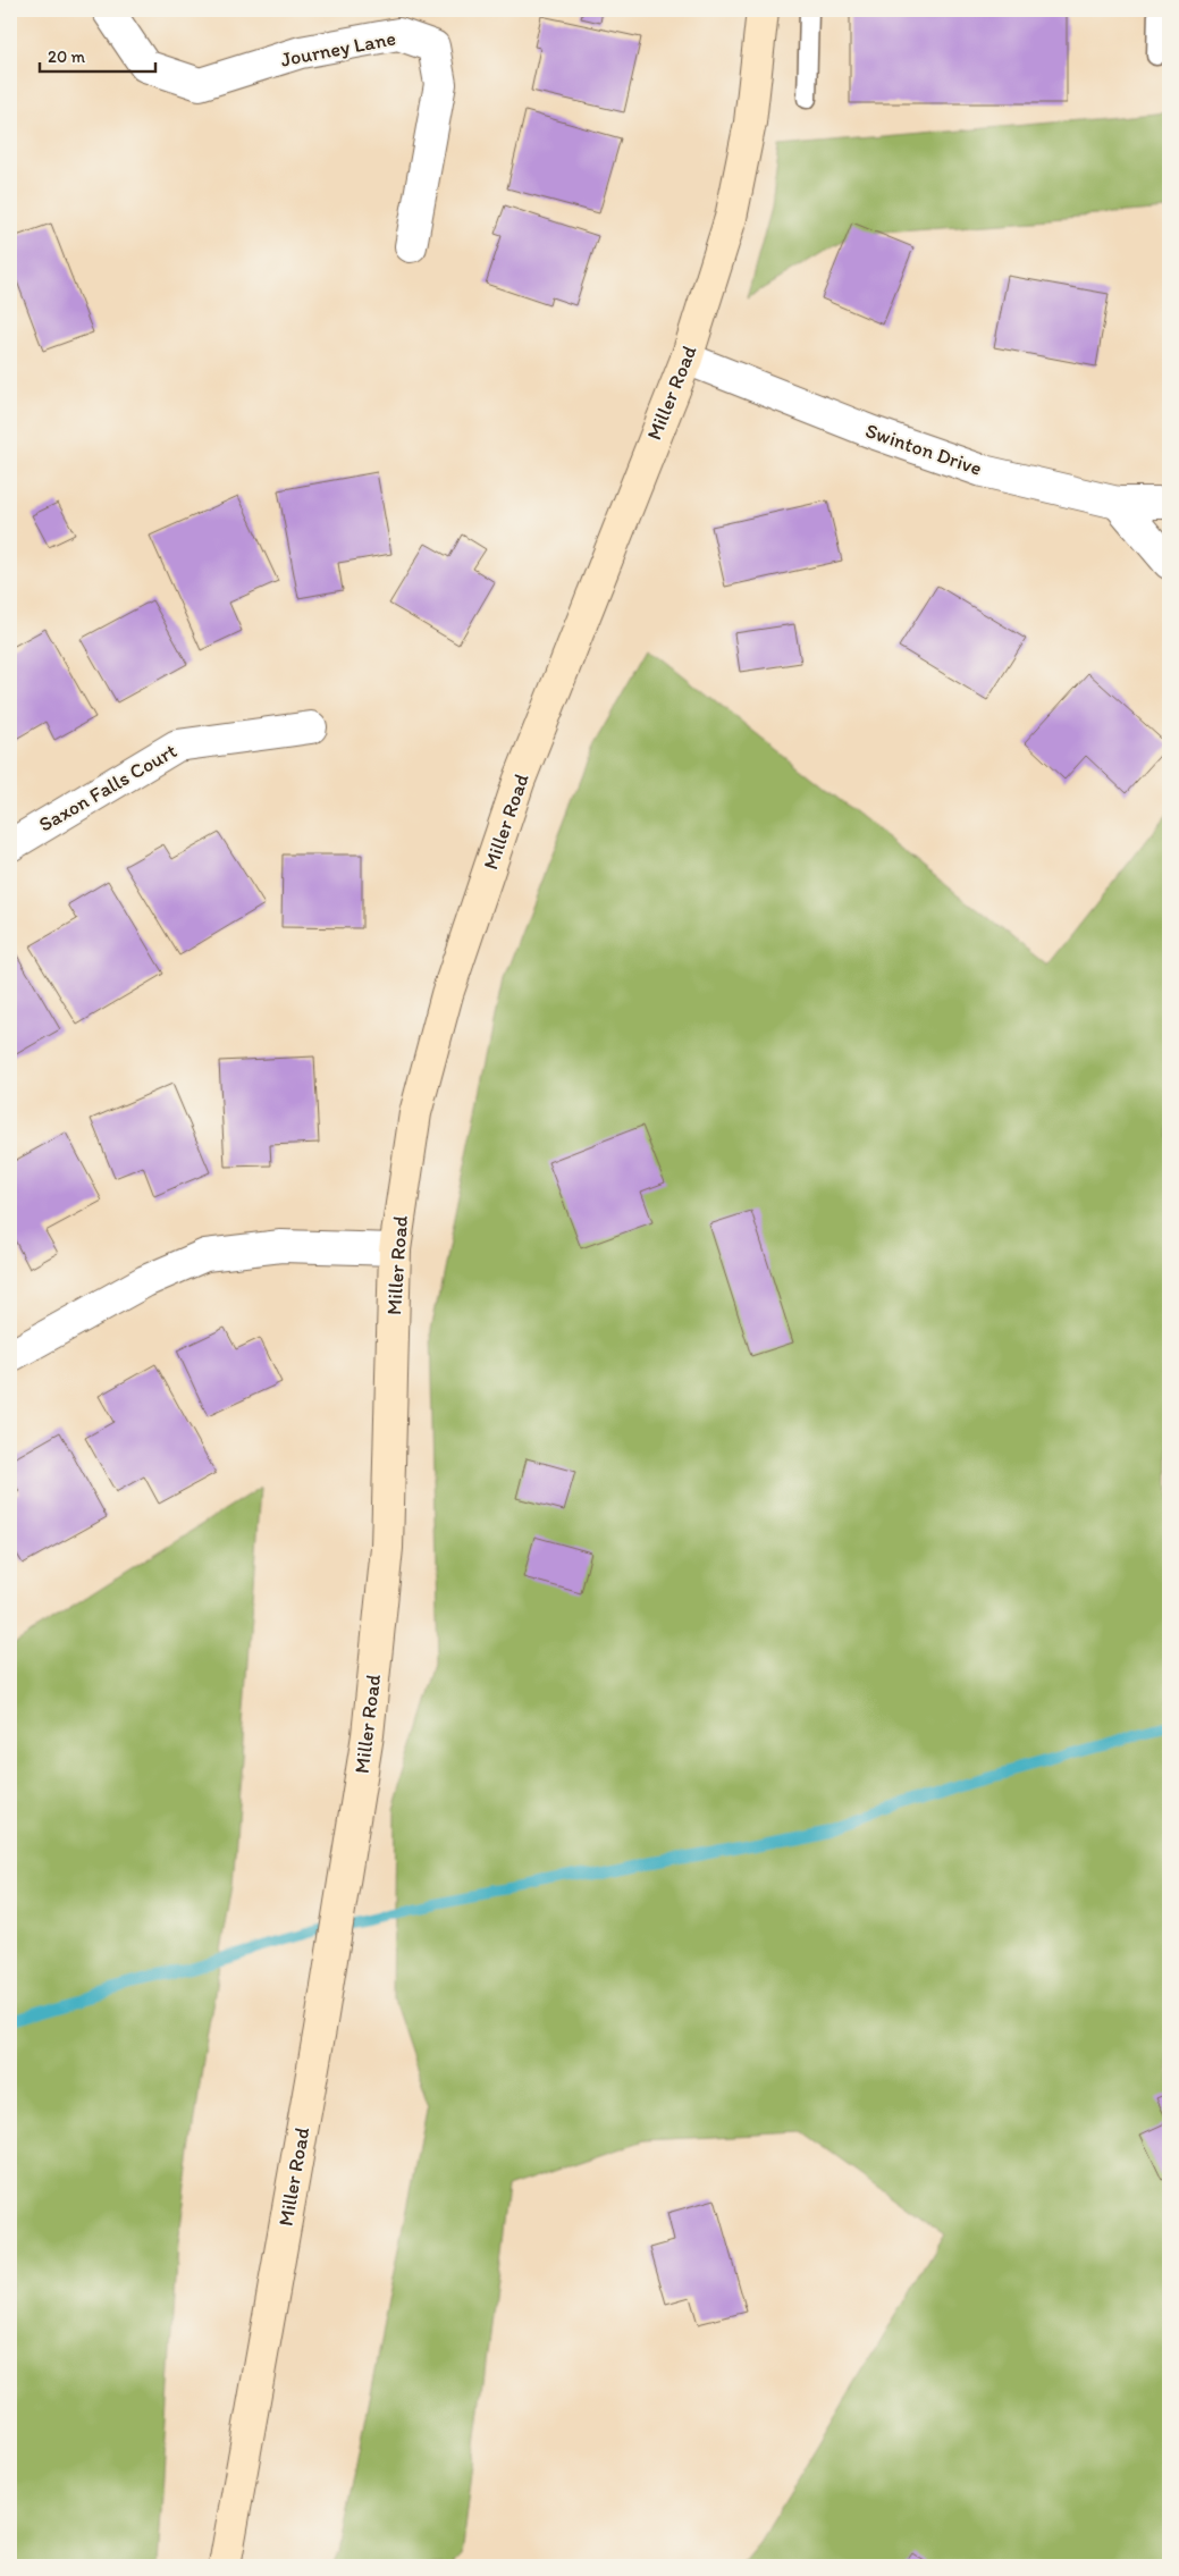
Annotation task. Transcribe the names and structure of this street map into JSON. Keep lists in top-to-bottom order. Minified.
{"streets":{"street":["Journey Lane","Miller Road","Swinton Drive","Saxon Falls Court"]},"crossings":[["Miller Road","Swinton Drive"]],"scale_bar":"20 m"}
